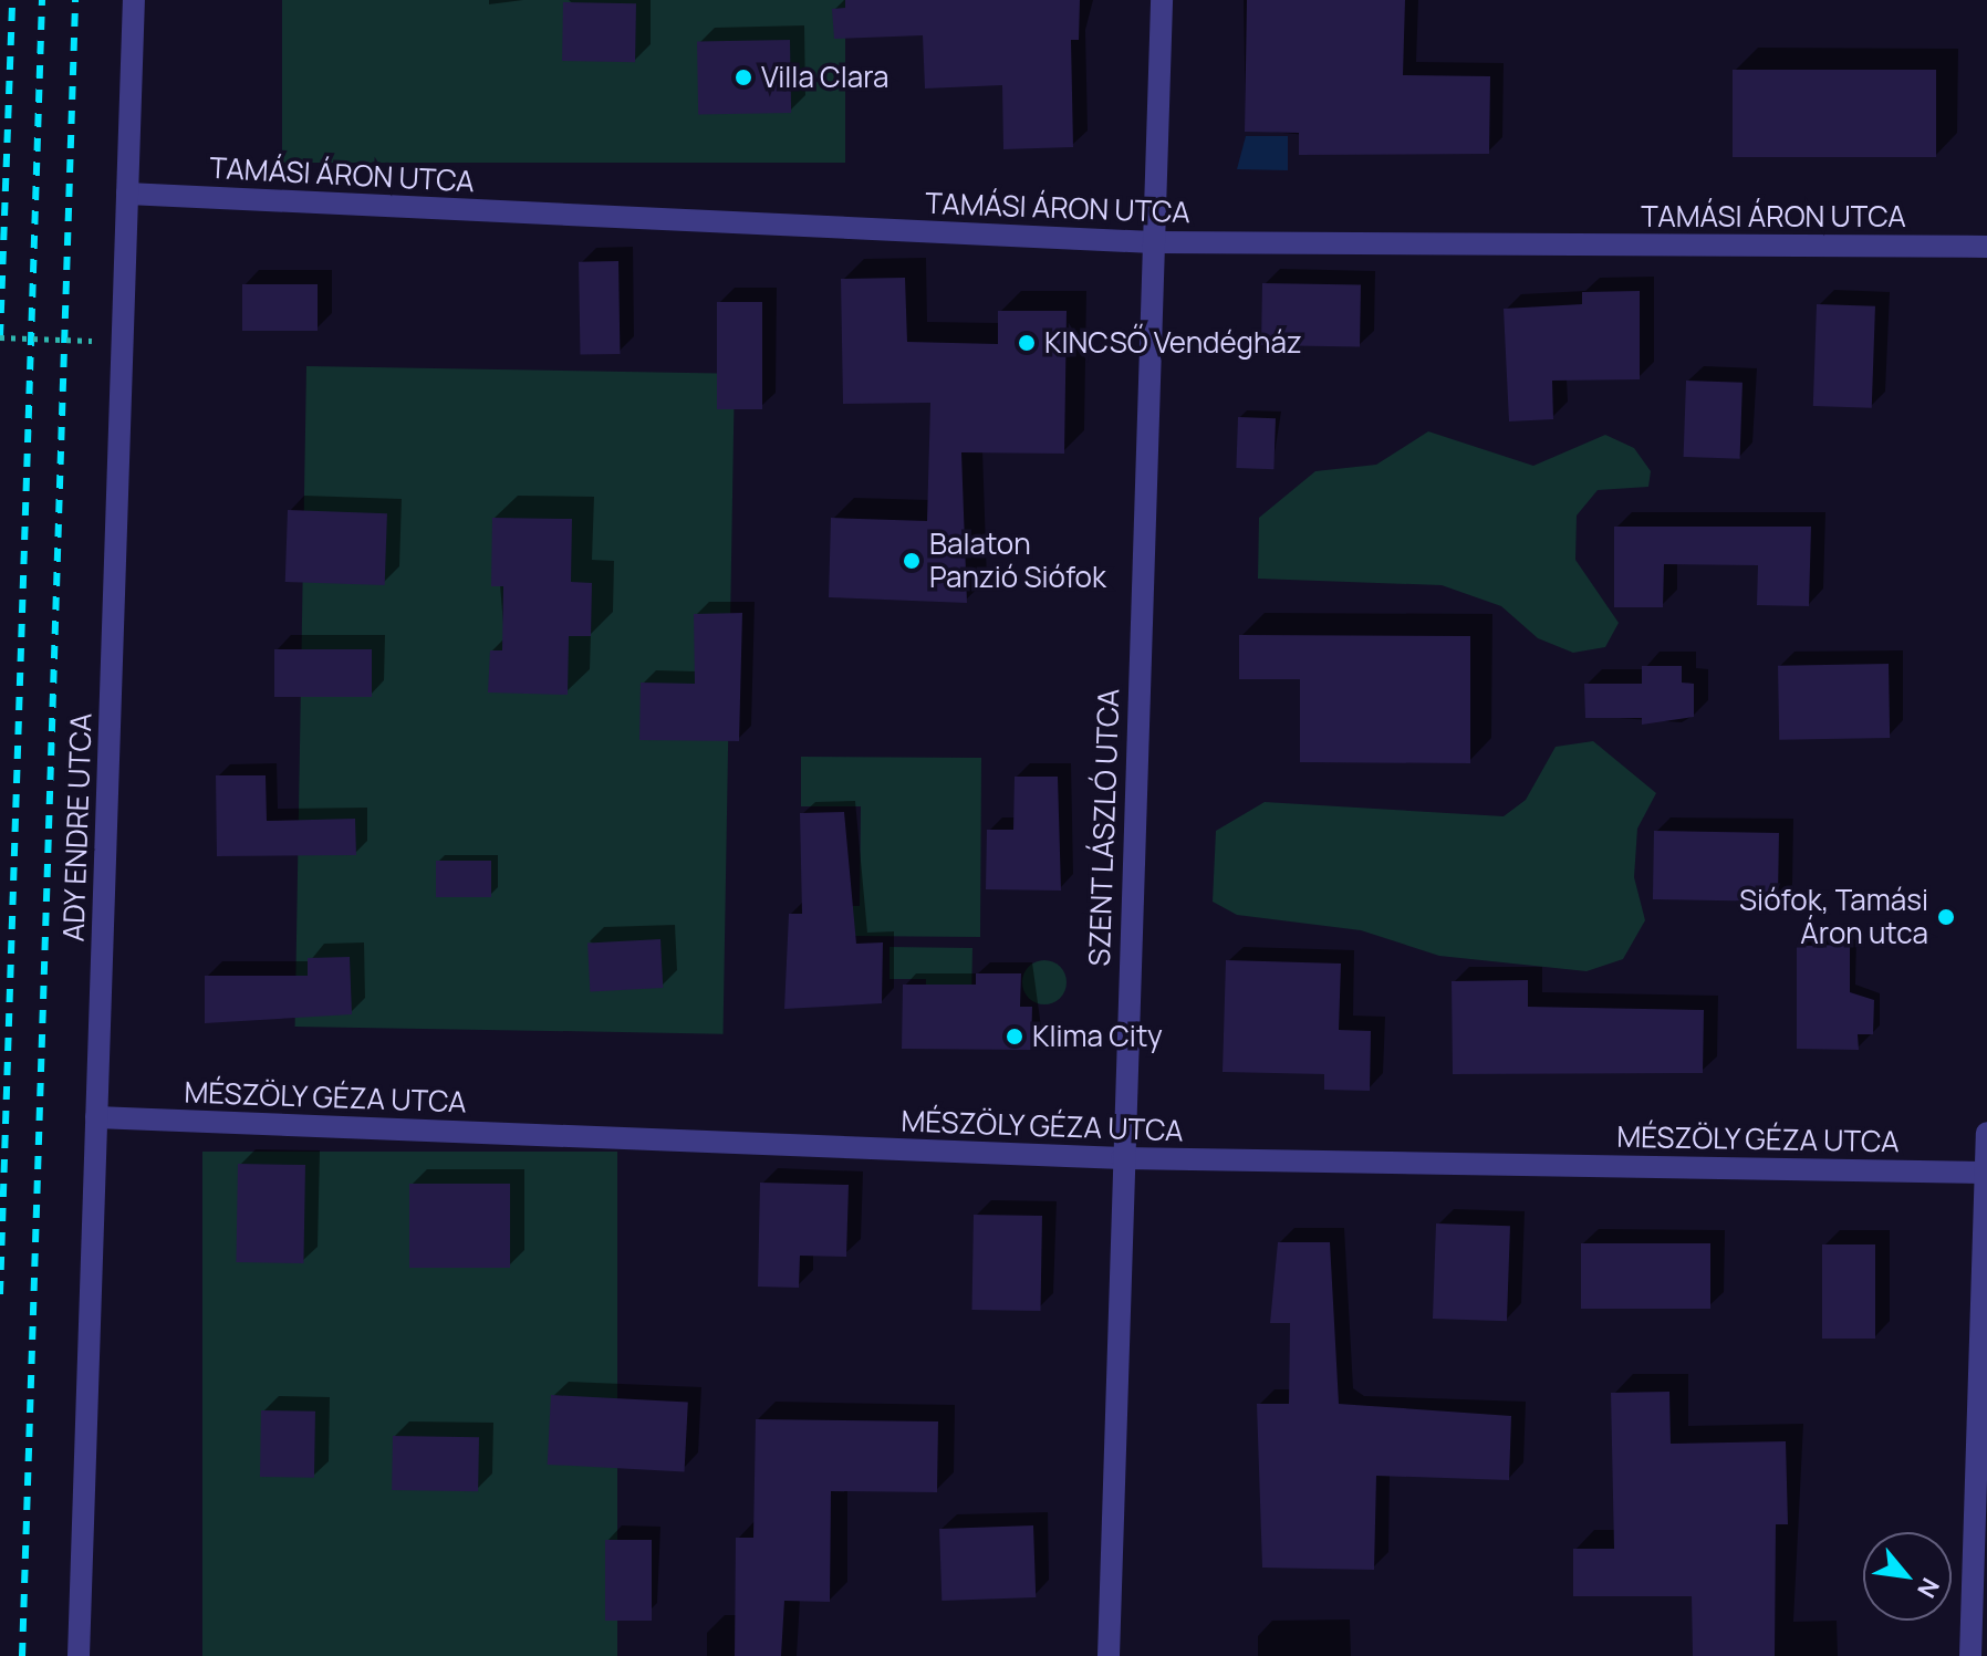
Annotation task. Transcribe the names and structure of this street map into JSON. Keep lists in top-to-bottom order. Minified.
{"streets":{"street":["TAMÁSI ÁRON UTCA","ADY ENDRE UTCA","SZENT LÁSZLÓ UTCA","MÉSZÖLY GÉZA UTCA"]},"crossings":[["TAMÁSI ÁRON UTCA","ADY ENDRE UTCA"],["TAMÁSI ÁRON UTCA","SZENT LÁSZLÓ UTCA"],["ADY ENDRE UTCA","MÉSZÖLY GÉZA UTCA"],["SZENT LÁSZLÓ UTCA","MÉSZÖLY GÉZA UTCA"]],"places":["Villa Clara","KINCSŐ Vendégház","Balaton Panzió Siófok","Siófok, Tamási Áron utca","Klima City"],"north":"bottom right"}
